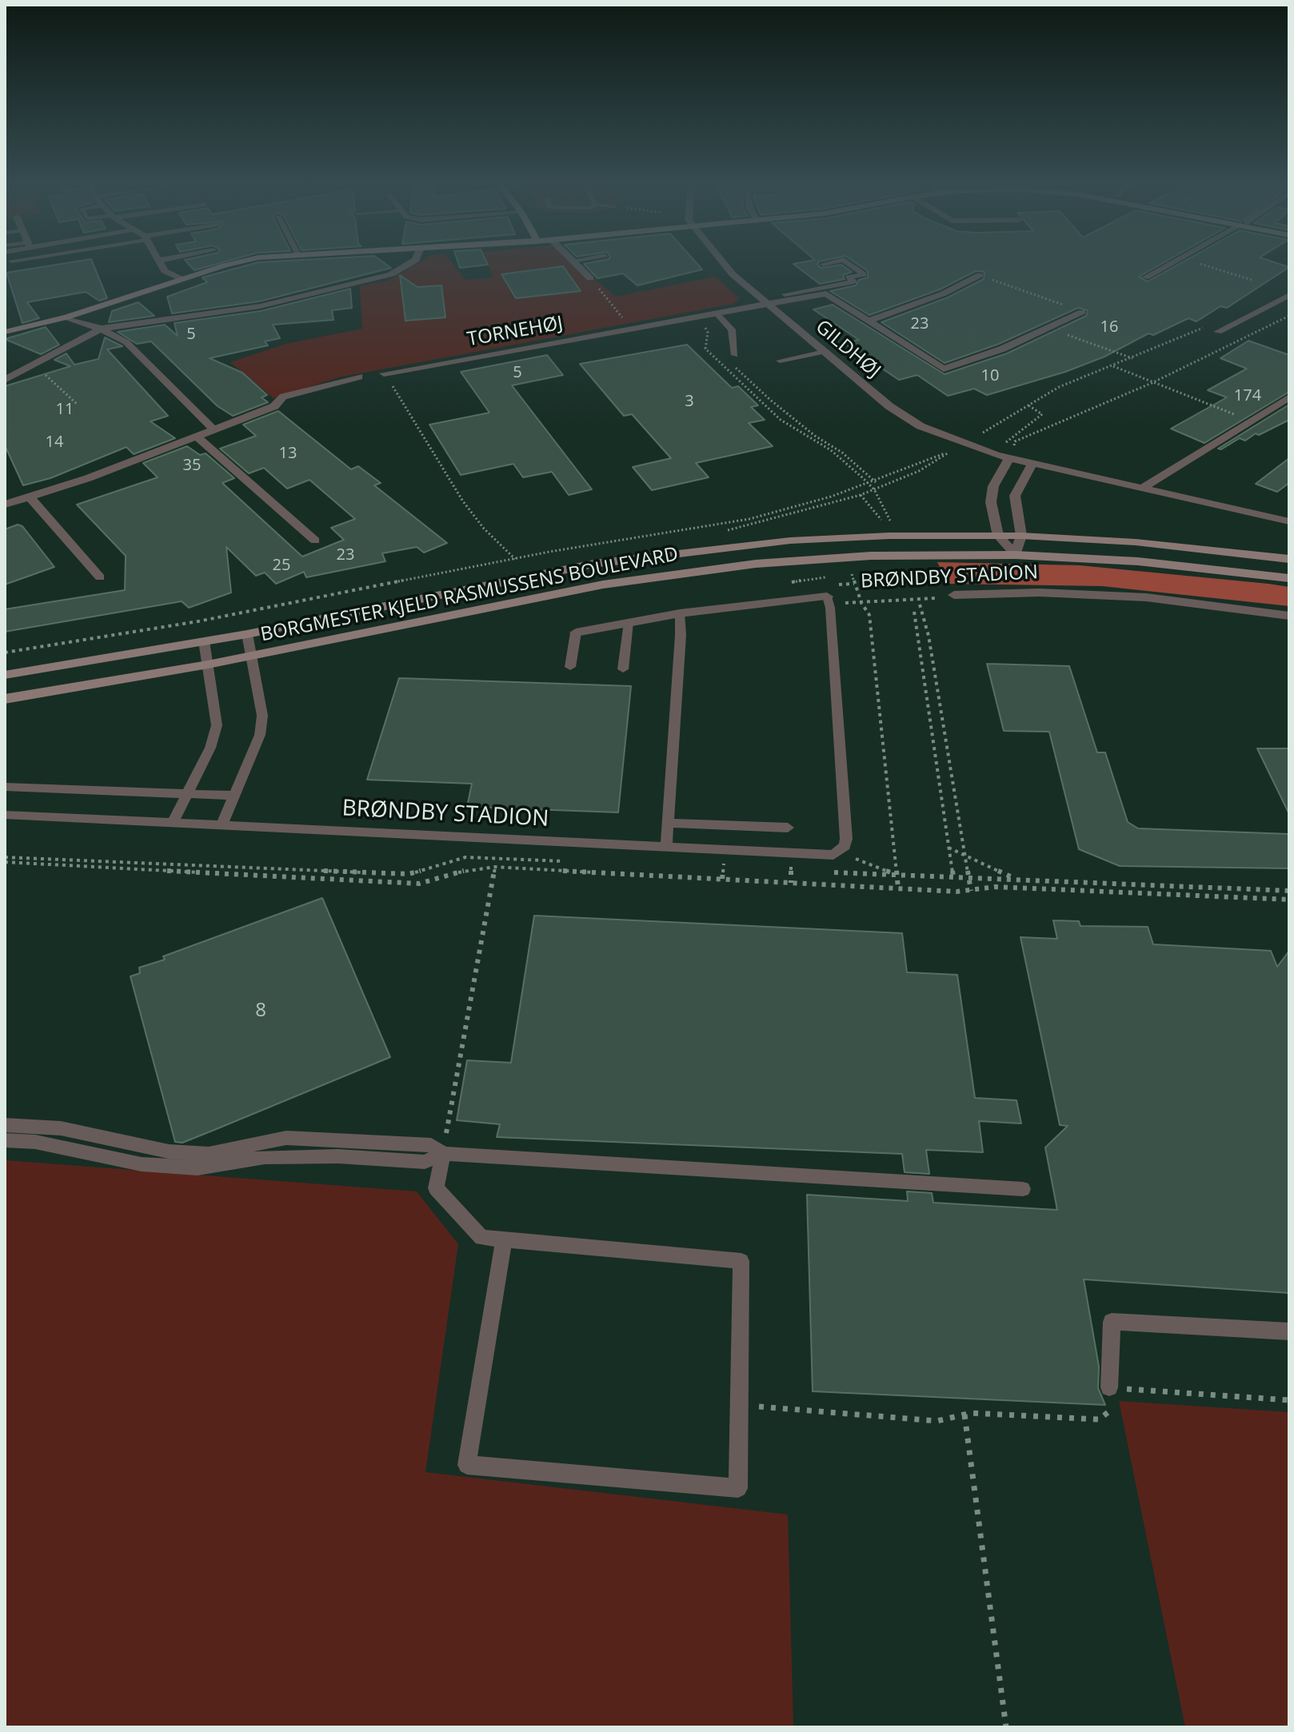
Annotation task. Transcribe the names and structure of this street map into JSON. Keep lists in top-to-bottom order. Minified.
{"streets":{"street":["TORNEHØJ","GILDHØJ","BRØNDBY STADION","BORGMESTER KJELD RASMUSSENS BOULEVARD"]},"crossings":[["TORNEHØJ","GILDHØJ"]],"house_numbers":["23","16","5","5","10","174","3","11","14","13","35","23","25","8"]}
